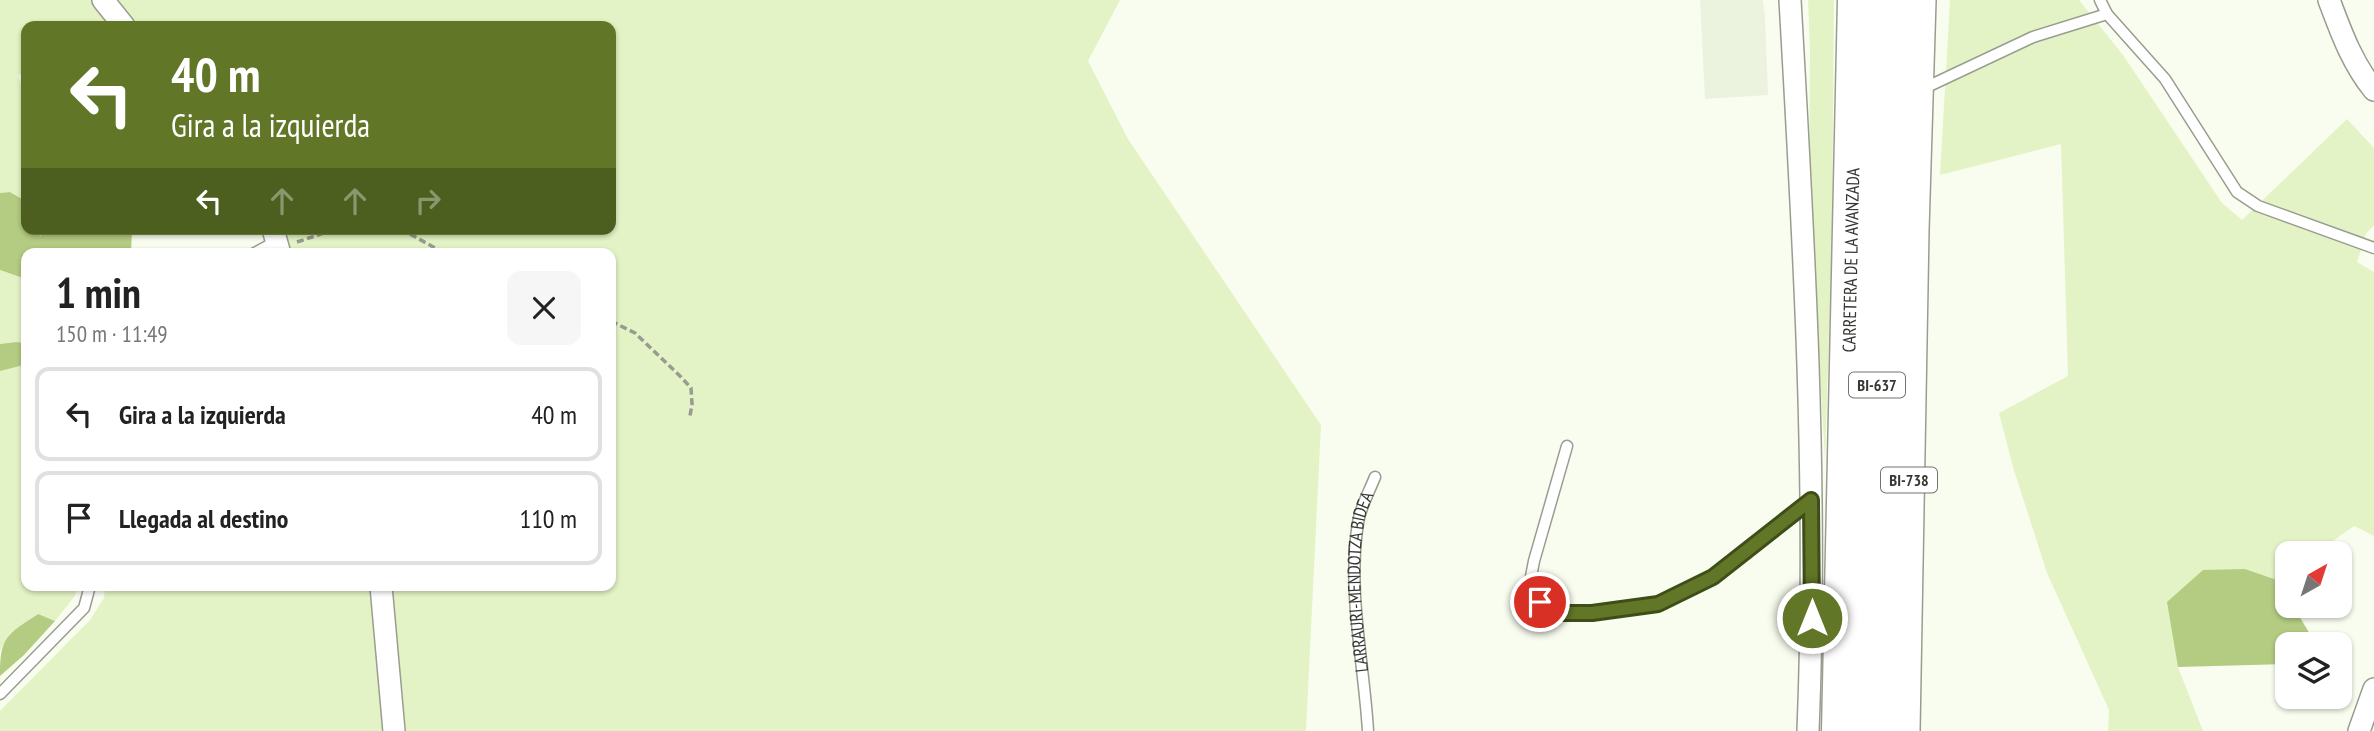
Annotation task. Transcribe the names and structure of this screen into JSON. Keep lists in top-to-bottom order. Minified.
{"streets":{"highway":["CARRETERA DE LA AVANZADA","BI-637"],"main road":["BI-738"],"lane":["LARRAURI-MENDOTZA BIDEA"]},"north":"top right","page":{"turn":["40 m","Gira a la izquierda"],"heading":["1 min","150 m · 11:49"],"list":[{"name":"Gira a la izquierda","value":"40 m"},{"name":"Llegada al destino","value":"110 m"}]}}
